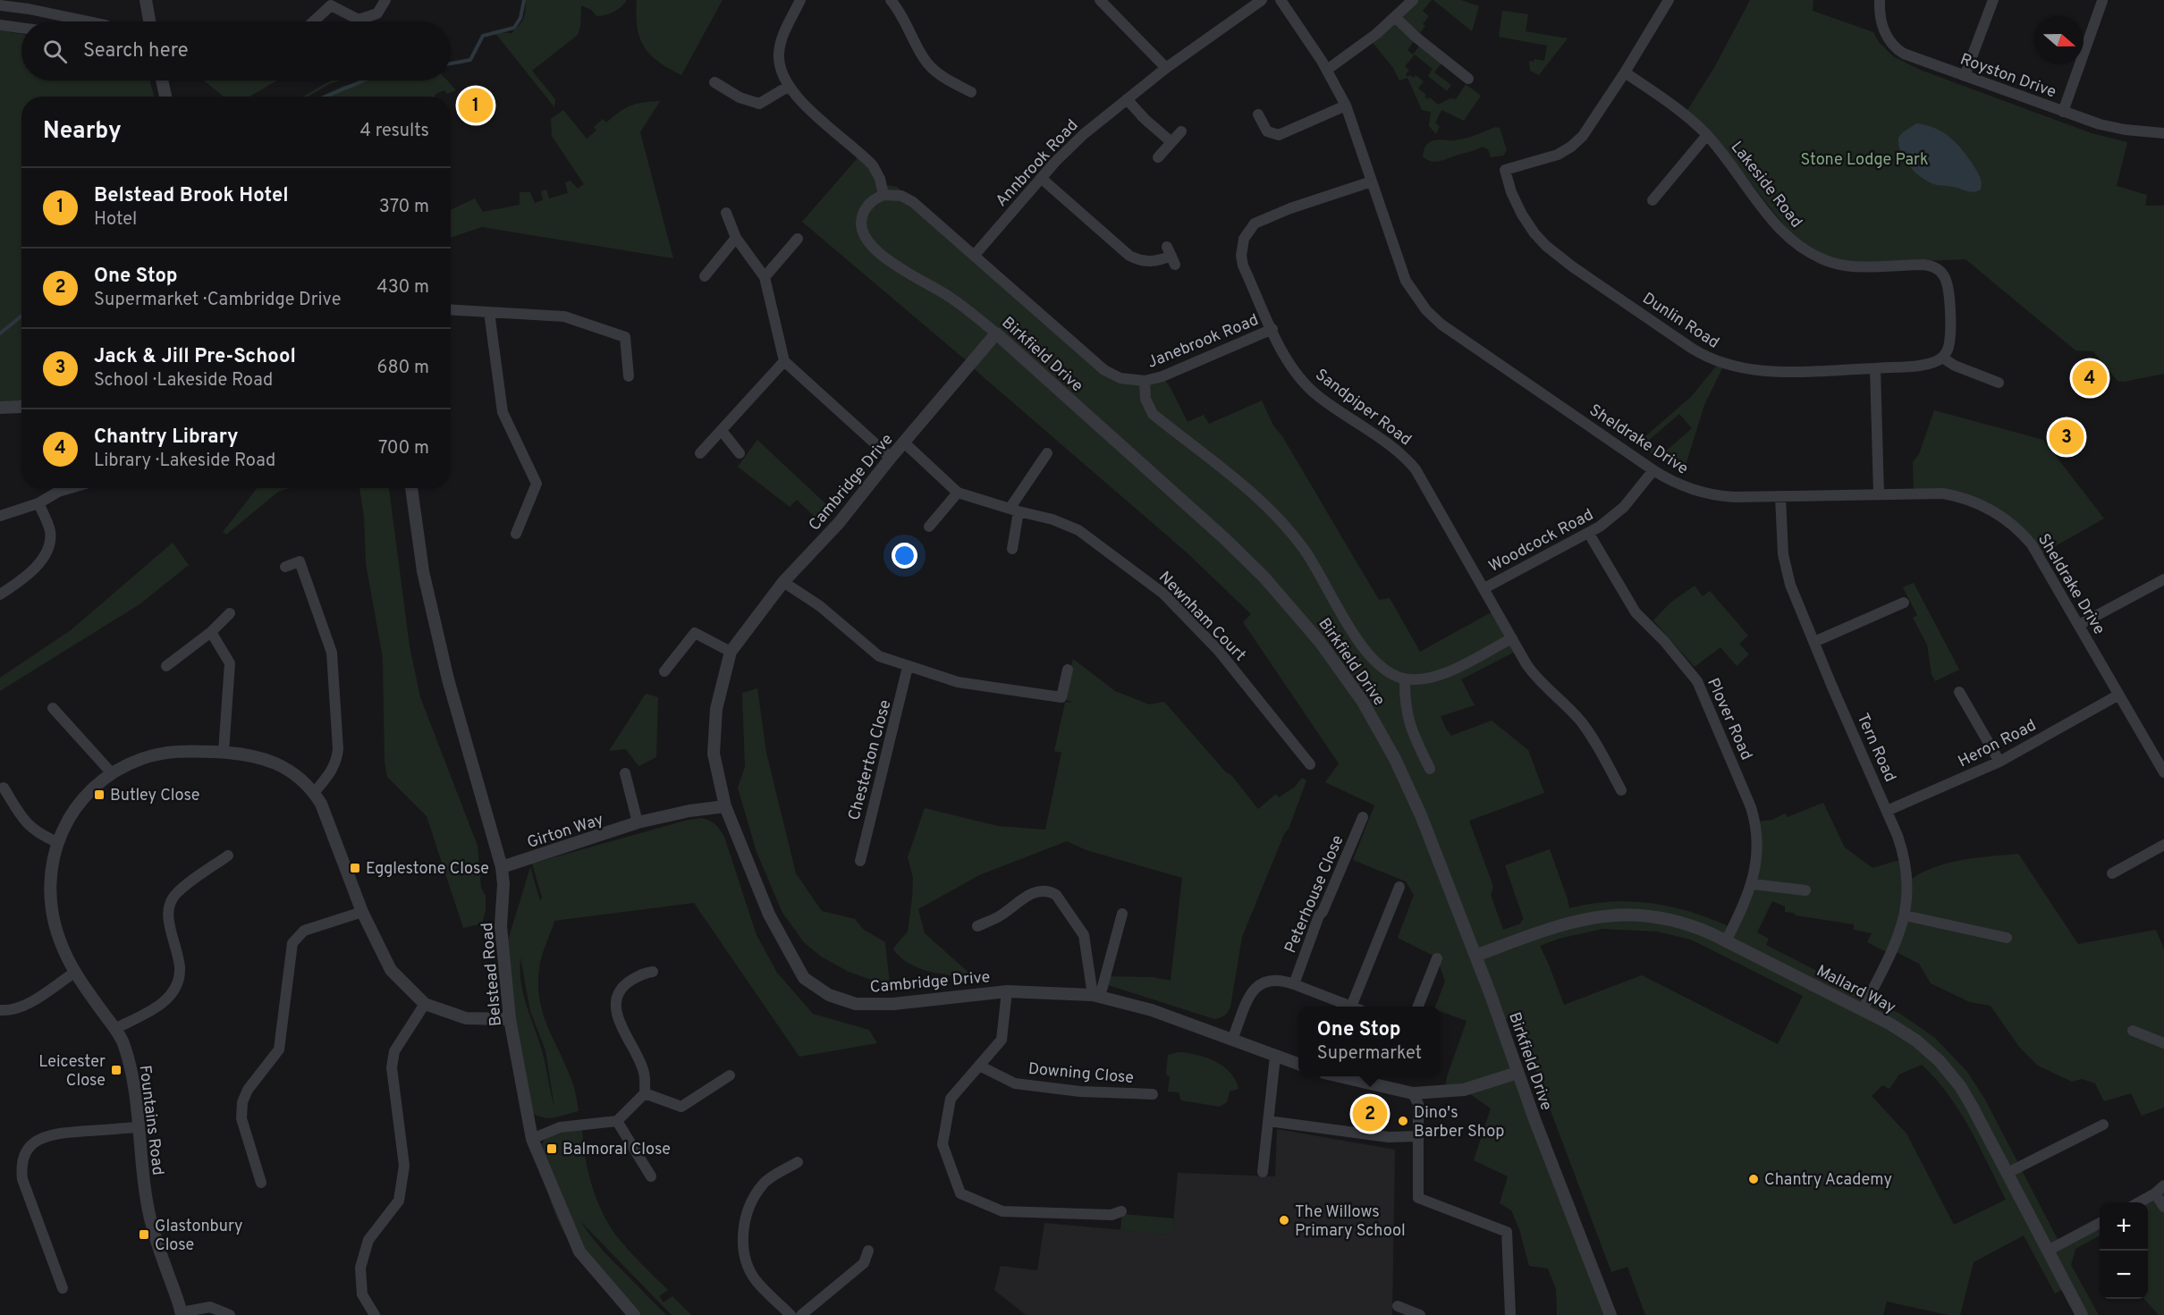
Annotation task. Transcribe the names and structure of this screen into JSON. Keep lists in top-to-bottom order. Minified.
{"streets":{"street":["Royston Drive","Annbrook Road","Lakeside Road","Dunlin Road","Janebrook Road","Birkfield Drive","Sandpiper Road","Sheldrake Drive","Cambridge Drive","Woodcock Road","Newnham Court","Plover Road","Heron Road","Tern Road","Chesterton Close","Girton Way","Peterhouse Close","Belstead Road","Mallard Way","Downing Close","Fountains Road"]},"crossings":[["Annbrook Road","Birkfield Drive"],["Lakeside Road","Dunlin Road"],["Janebrook Road","Birkfield Drive"],["Janebrook Road","Sandpiper Road"],["Birkfield Drive","Sandpiper Road"],["Birkfield Drive","Cambridge Drive"],["Birkfield Drive","Mallard Way"],["Sandpiper Road","Sheldrake Drive"],["Sandpiper Road","Woodcock Road"],["Sheldrake Drive","Woodcock Road"],["Sheldrake Drive","Heron Road"],["Sheldrake Drive","Tern Road"],["Cambridge Drive","Newnham Court"],["Cambridge Drive","Girton Way"],["Woodcock Road","Plover Road"],["Plover Road","Mallard Way"],["Heron Road","Tern Road"],["Tern Road","Mallard Way"],["Girton Way","Belstead Road"],["Belstead Road","Fountains Road"]],"parks":["Stone Lodge Park"],"places":{"transit":["Butley Close","Egglestone Close","Leicester Close","Balmoral Close","Glastonbury Close"],"other":["Dino's Barber Shop","Chantry Academy","The Willows Primary School"]},"north":"right","page":{"search":"Search here","pins":["1","4","3","2"],"heading":["Nearby","4 results"],"list":[{"mark":"1","name":"Belstead Brook Hotel","note":"Hotel","value":"370 m"},{"mark":"2","name":"One Stop","note":"Supermarket · Cambridge Drive","value":"430 m"},{"mark":"3","name":"Jack & Jill Pre-School","note":"School · Lakeside Road","value":"680 m"},{"mark":"4","name":"Chantry Library","note":"Library · Lakeside Road","value":"700 m"}],"popup":["One Stop","Supermarket"],"map_buttons":["+","−"]}}
